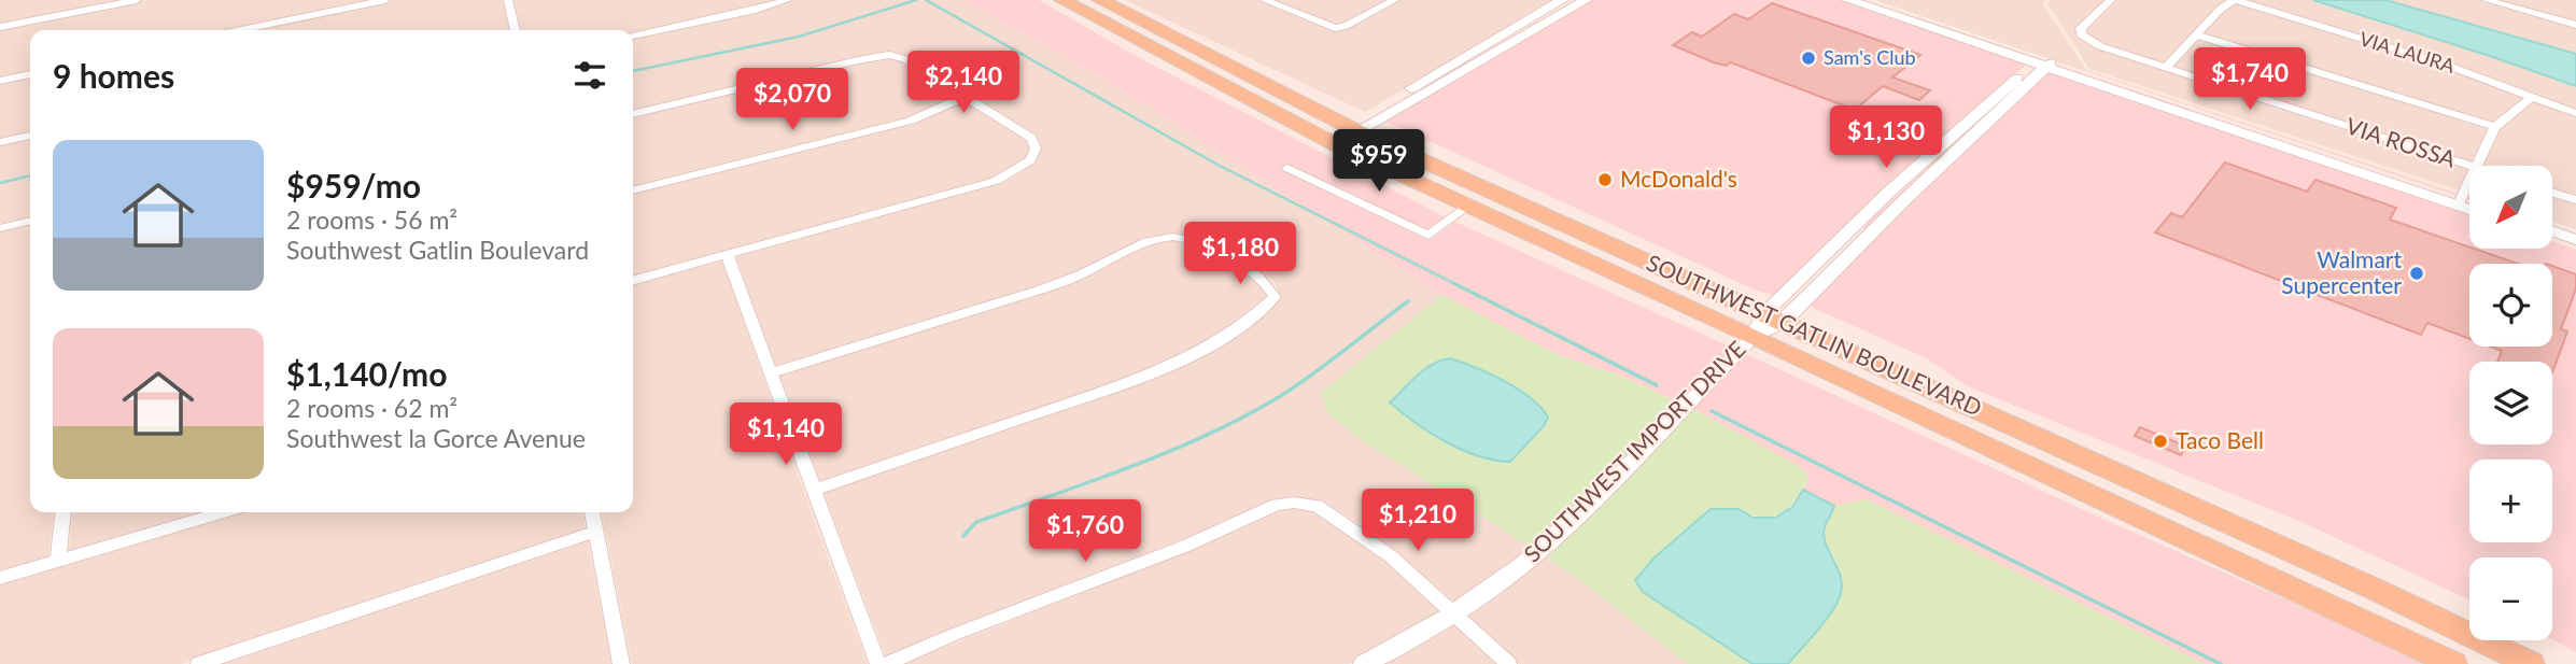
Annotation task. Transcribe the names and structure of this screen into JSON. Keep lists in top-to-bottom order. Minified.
{"streets":{"main road":["SOUTHWEST GATLIN BOULEVARD"],"street":["VIA LAURA","VIA ROSSA","SOUTHWEST IMPORT DRIVE"]},"crossings":[["SOUTHWEST GATLIN BOULEVARD","SOUTHWEST IMPORT DRIVE"]],"places":["Sam's Club","McDonald's","Walmart Supercenter","Taco Bell"],"north":"bottom left","page":{"heading":"9 homes","price":["$1,740","$2,140","$2,070","$1,130","$959","$1,180","$1,140","$1,210","$1,760"],"list":[{"name":"$959/mo","note":"2 rooms · 56 m² · Southwest Gatlin Boulevard"},{"name":"$1,140/mo","note":"2 rooms · 62 m² · Southwest la Gorce Avenue"}],"map_buttons":["+","−"]}}
